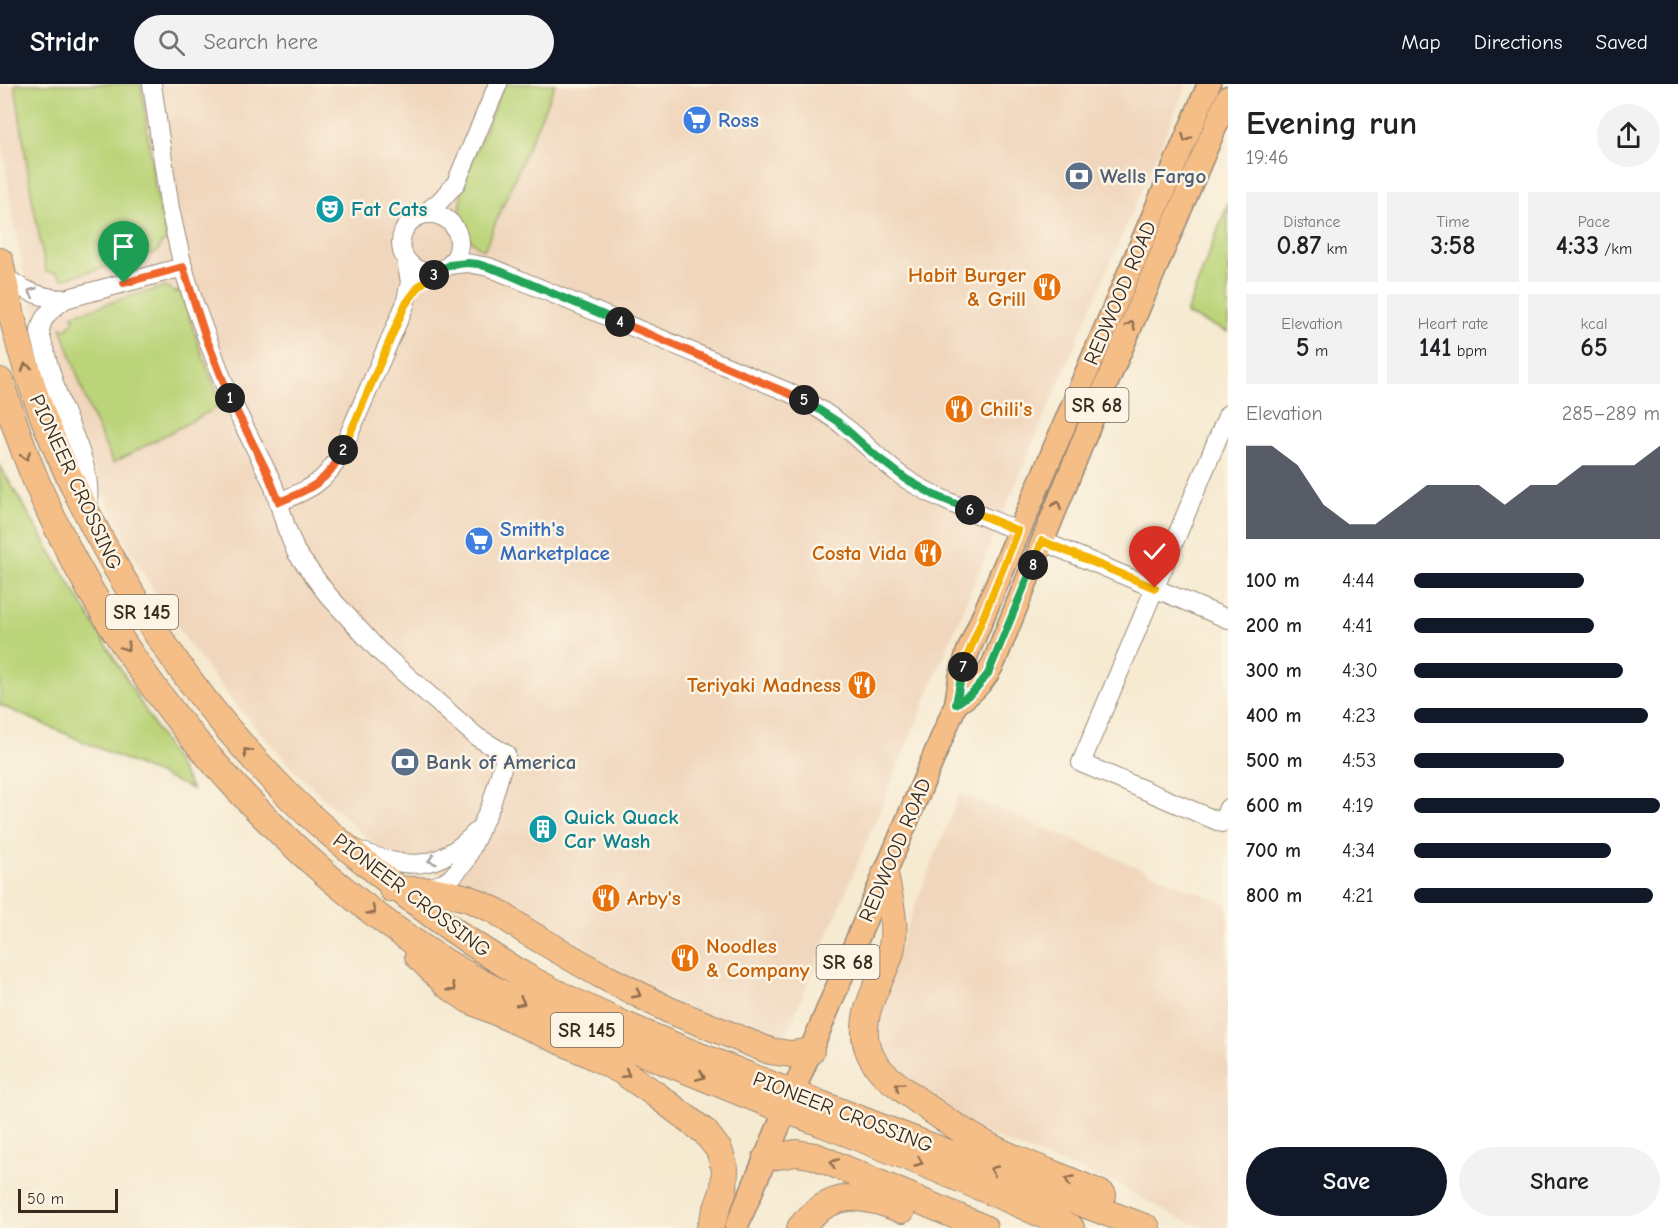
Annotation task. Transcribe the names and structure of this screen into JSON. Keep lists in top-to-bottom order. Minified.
{"streets":{"highway":["PIONEER CROSSING","SR 145"],"main road":["REDWOOD ROAD","SR 68"]},"crossings":[["REDWOOD ROAD","PIONEER CROSSING"]],"places":{"supermarket":["Ross","Smith's Marketplace"],"bank":["Wells Fargo","Bank of America"],"theatre":["Fat Cats"],"restaurant":["Habit Burger & Grill","Chili's","Costa Vida","Teriyaki Madness","Arby's","Noodles & Company"],"building":["Quick Quack Car Wash"]},"scale_bar":"50 m","page":{"header":"Stridr","search":"Search here","nav":["Map","Directions","Saved"],"heading":["Evening run","19:46"],"stats":[["Distance","0.87 km"],["Time","3:58"],["Pace","4:33 /km"],["Elevation","5 m"],["Heart rate","141 bpm"],["kcal","65"]],"pins":["3","4","1","5","2","6","8","7"],"chart":["Elevation","285–289 m"],"list":[{"name":"100 m","note":"4:44"},{"name":"200 m","note":"4:41"},{"name":"300 m","note":"4:30"},{"name":"400 m","note":"4:23"},{"name":"500 m","note":"4:53"},{"name":"600 m","note":"4:19"},{"name":"700 m","note":"4:34"},{"name":"800 m","note":"4:21"}],"buttons":["Save","Share"],"scale":"50 m"}}
